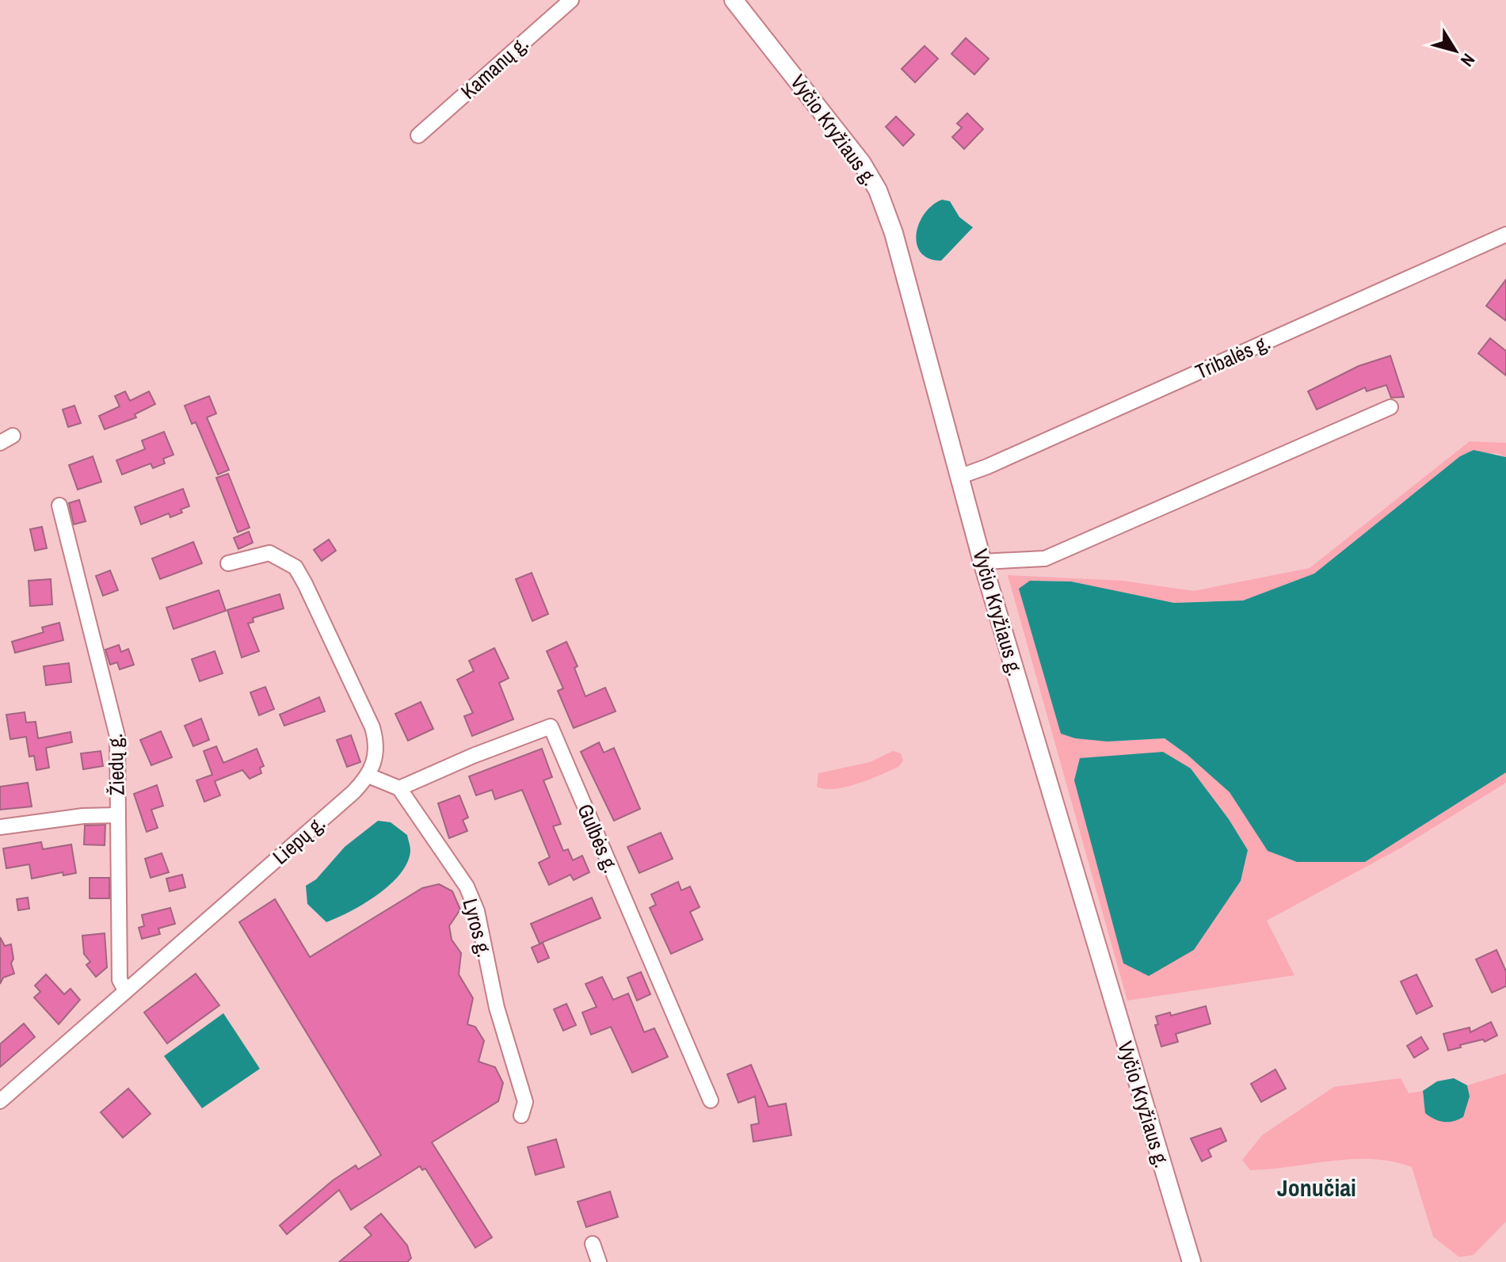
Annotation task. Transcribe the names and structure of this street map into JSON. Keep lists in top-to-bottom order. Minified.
{"streets":{"street":["Kamanų g.","Vyčio Kryžiaus g.","Tribalės g.","Žiedų g.","Gulbės g.","Liepų g.","Lyros g."]},"crossings":[["Vyčio Kryžiaus g.","Tribalės g."],["Žiedų g.","Liepų g."],["Gulbės g.","Lyros g."]],"districts":["Jonučiai"],"north":"bottom right"}
